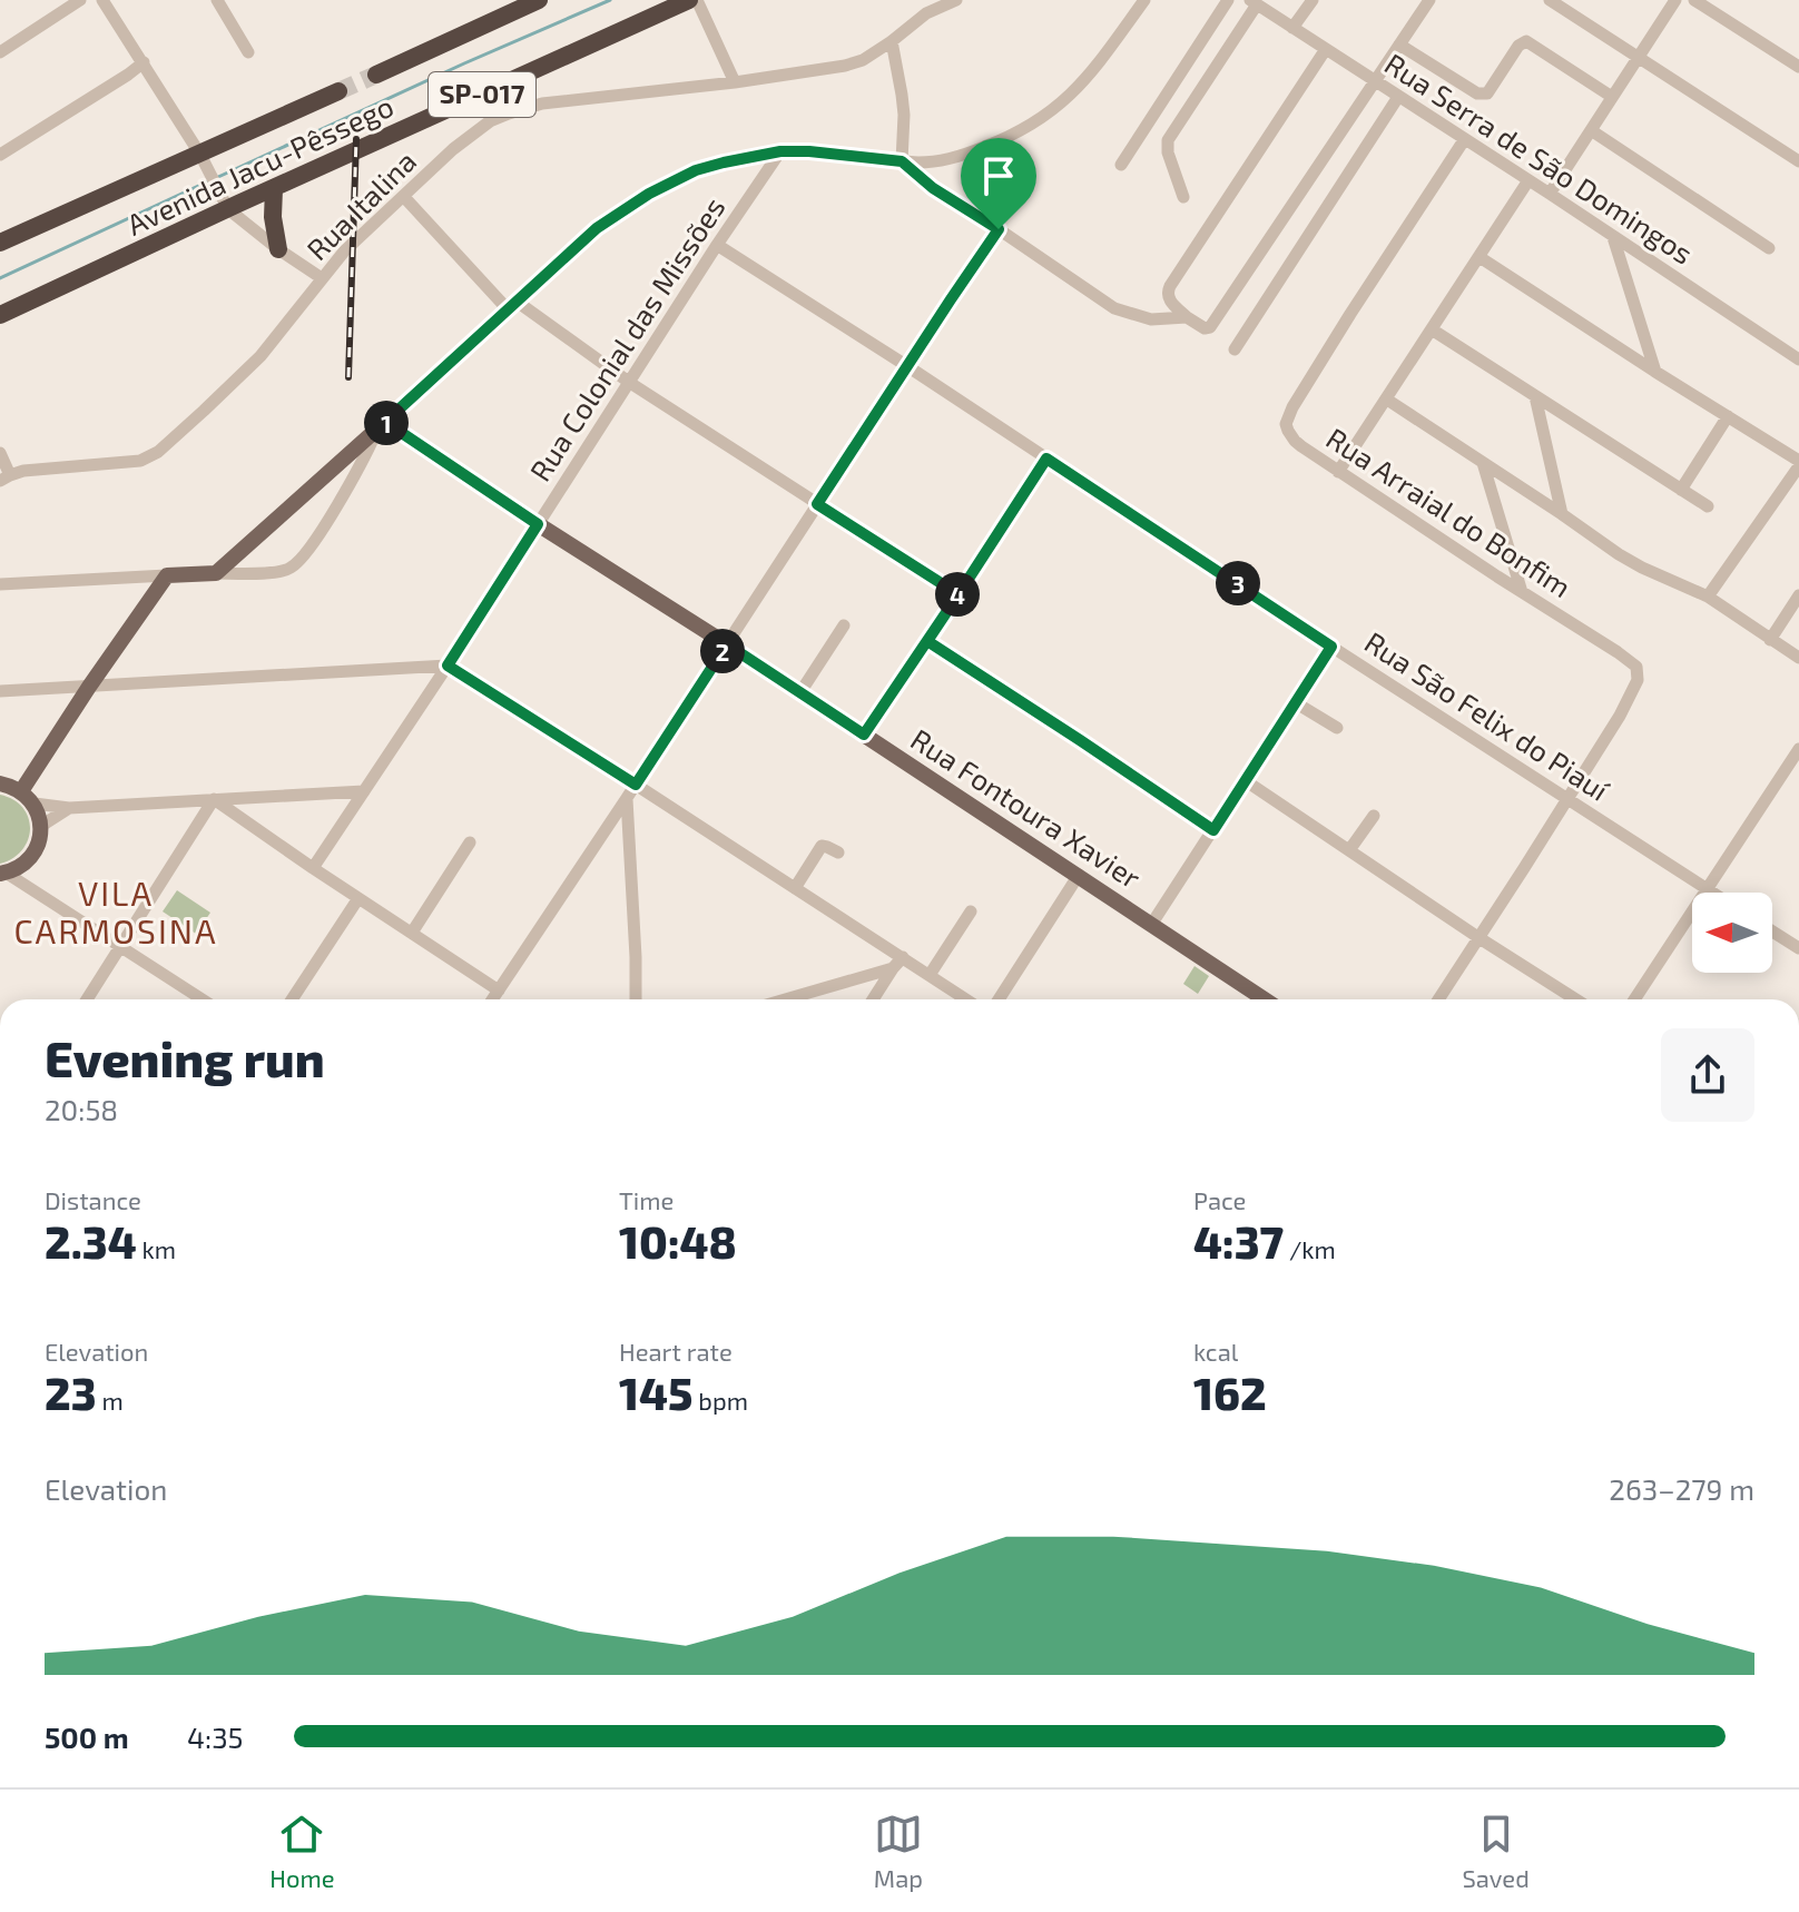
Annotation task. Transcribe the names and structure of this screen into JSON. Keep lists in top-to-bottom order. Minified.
{"streets":{"highway":["SP-017","Avenida Jacu-Pêssego"],"main road":["Rua Fontoura Xavier"],"street":["Rua Serra de São Domingos","Rua Italina","Rua Colonial das Missões","Rua Arraial do Bonfim","Rua São Felix do Piauí"]},"crossings":[["Rua Serra de São Domingos","Rua Arraial do Bonfim"],["Rua Colonial das Missões","Rua São Felix do Piauí"],["Rua Colonial das Missões","Rua Fontoura Xavier"],["Rua Arraial do Bonfim","Rua São Felix do Piauí"]],"districts":["VILA CARMOSINA"],"north":"left","page":{"pins":["1","3","4","2"],"heading":["Evening run","20:58"],"stats":[["Distance","2.34 km"],["Time","10:48"],["Pace","4:37 /km"],["Elevation","23 m"],["Heart rate","145 bpm"],["kcal","162"]],"chart":["Elevation","263–279 m"],"list":[{"name":"500 m","note":"4:35"}],"tabs":["Home","Map","Saved"]}}
